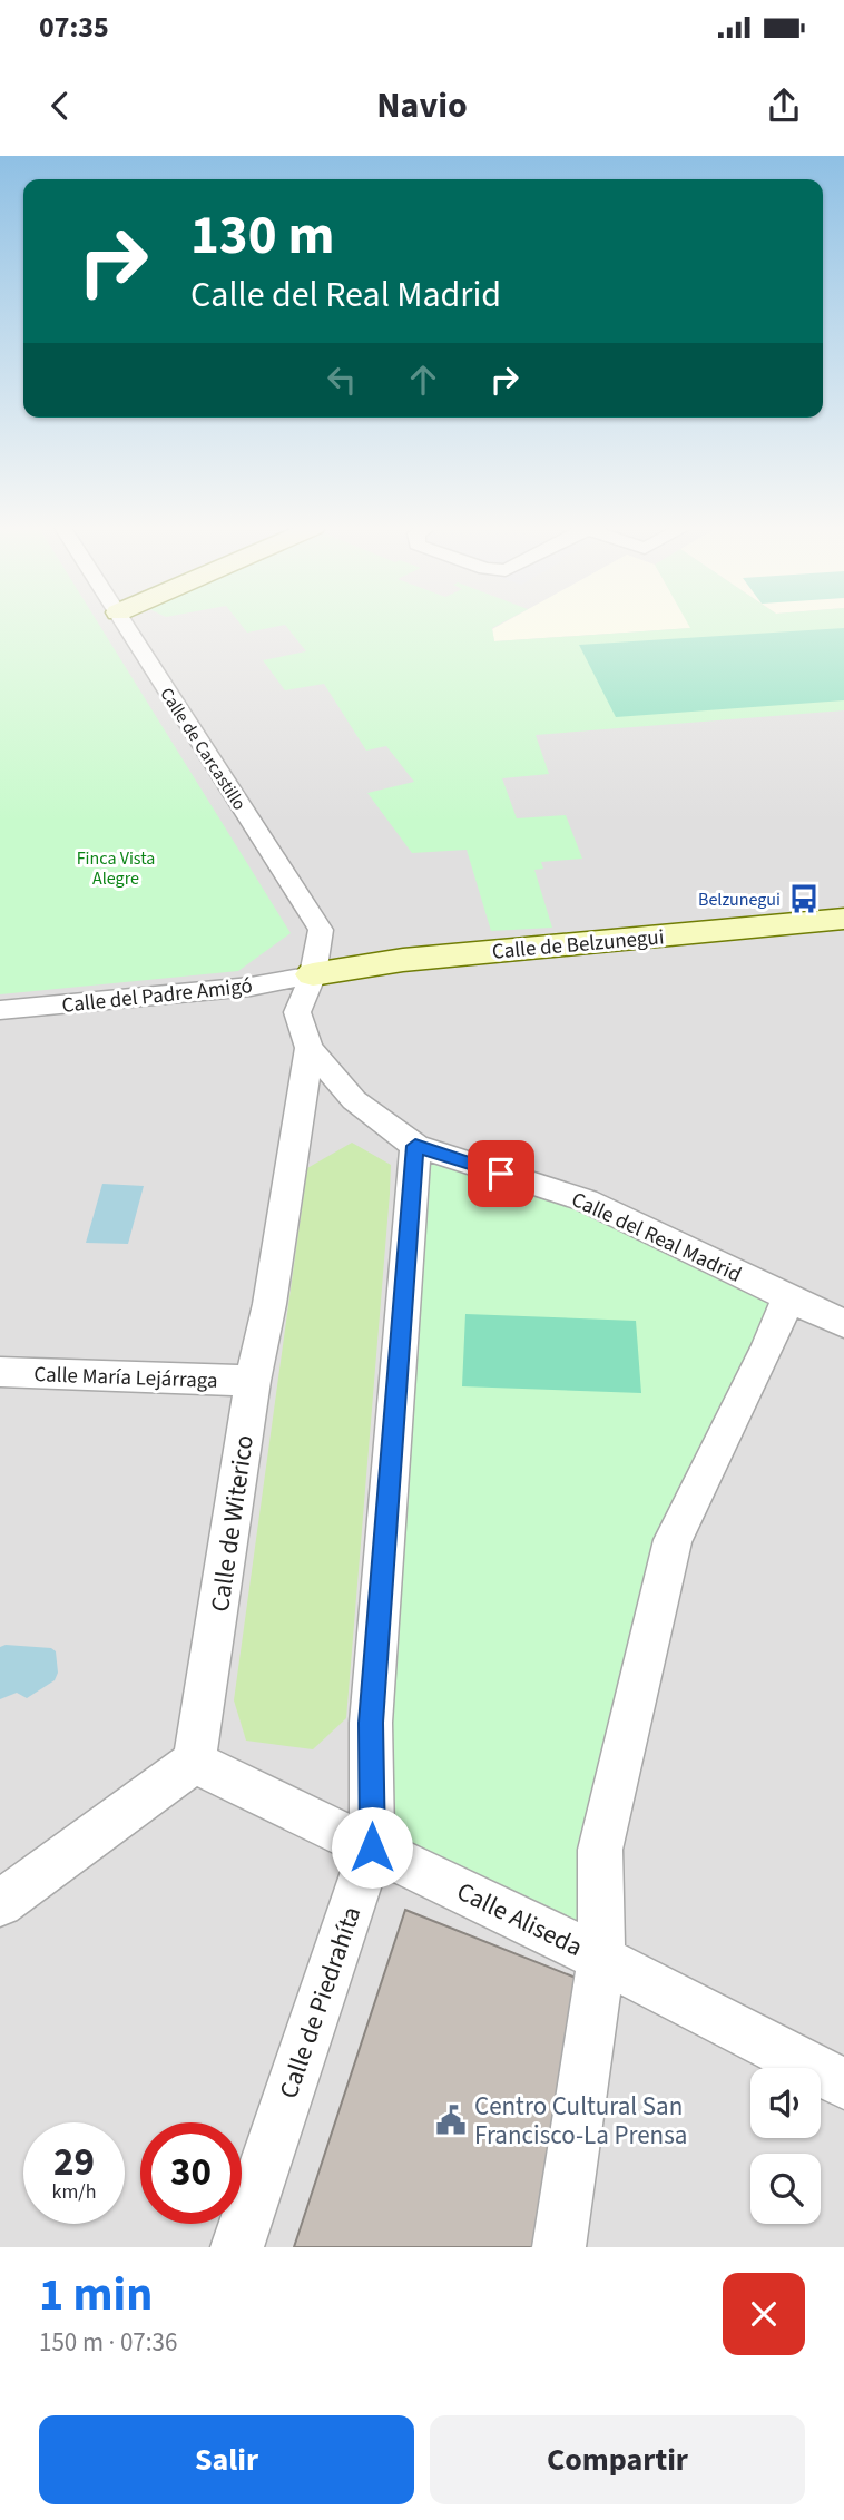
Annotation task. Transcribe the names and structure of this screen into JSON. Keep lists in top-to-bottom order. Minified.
{"streets":{"street":["Calle de Carcastillo","Calle de Belzunegui","Calle del Padre Amigó","Calle del Real Madrid","Calle María Lejárraga","Calle de Witerico","Calle Aliseda","Calle de Piedrahíta"]},"crossings":[["Calle de Carcastillo","Calle de Belzunegui"],["Calle de Carcastillo","Calle del Padre Amigó"],["Calle de Carcastillo","Calle del Real Madrid"],["Calle de Belzunegui","Calle del Padre Amigó"],["Calle del Real Madrid","Calle de Witerico"],["Calle del Real Madrid","Calle de Piedrahíta"],["Calle María Lejárraga","Calle de Witerico"],["Calle de Witerico","Calle Aliseda"],["Calle Aliseda","Calle de Piedrahíta"]],"parks":["Finca Vista Alegre"],"places":{"bus stop":["Belzunegui"],"public building":["Centro Cultural San Francisco-La Prensa"]},"page":{"status":"07:35","header":"Navio","turn":["130 m","Calle del Real Madrid"],"speed":"29 km/h","limit":"30","heading":["1 min","150 m · 07:36"],"buttons":["Salir","Compartir"]}}
